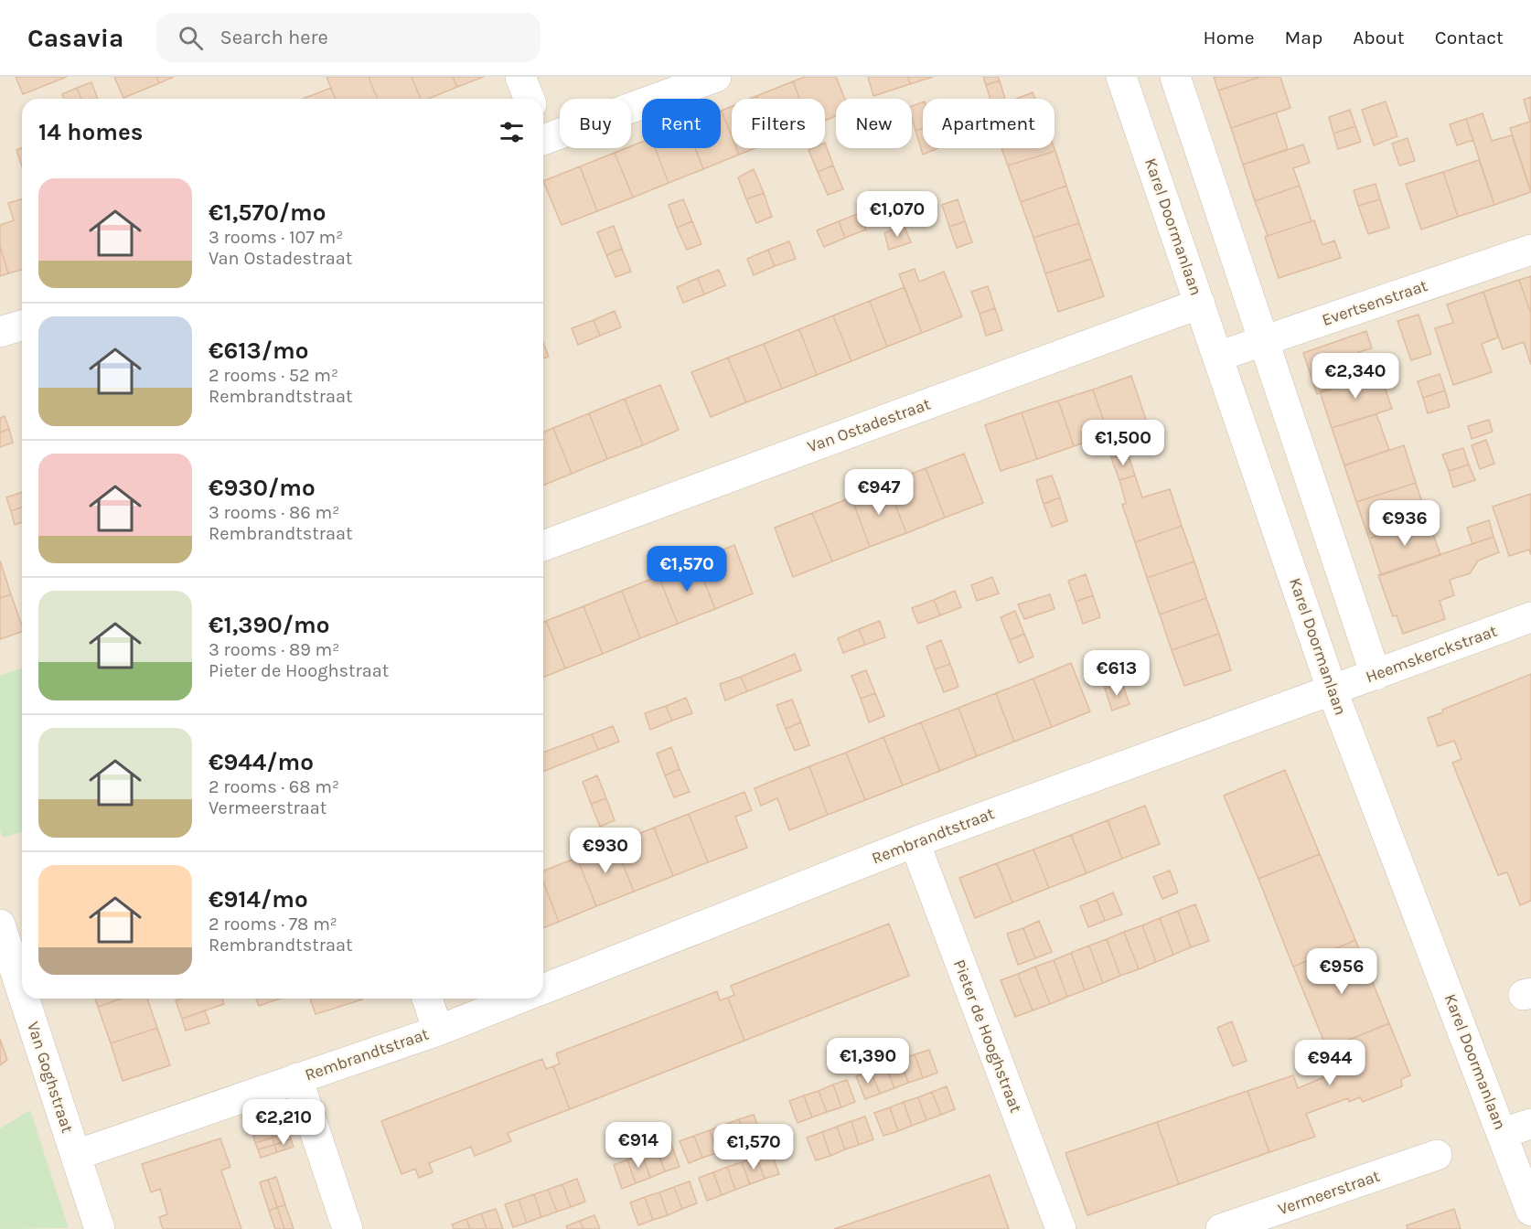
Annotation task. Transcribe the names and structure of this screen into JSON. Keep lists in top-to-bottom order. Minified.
{"streets":{"street":["Karel Doormanlaan","Evertsenstraat","Van Ostadestraat","Heemskerckstraat","Rembrandtstraat","Pieter de Hooghstraat","Van Goghstraat","Vermeerstraat"]},"crossings":[["Karel Doormanlaan","Evertsenstraat"],["Karel Doormanlaan","Van Ostadestraat"],["Karel Doormanlaan","Heemskerckstraat"],["Karel Doormanlaan","Rembrandtstraat"],["Heemskerckstraat","Rembrandtstraat"],["Rembrandtstraat","Pieter de Hooghstraat"],["Rembrandtstraat","Van Goghstraat"]],"page":{"header":"Casavia","search":"Search here","nav":["Home","Map","About","Contact"],"chip":["Buy","Rent","Filters","New","Apartment"],"heading":"14 homes","list":[{"name":"€1,570/mo","note":"3 rooms · 107 m² · Van Ostadestraat"},{"name":"€613/mo","note":"2 rooms · 52 m² · Rembrandtstraat"},{"name":"€930/mo","note":"3 rooms · 86 m² · Rembrandtstraat"},{"name":"€1,390/mo","note":"3 rooms · 89 m² · Pieter de Hooghstraat"},{"name":"€944/mo","note":"2 rooms · 68 m² · Vermeerstraat"},{"name":"€914/mo","note":"2 rooms · 78 m² · Rembrandtstraat"}],"price":["€1,070","€2,340","€1,500","€947","€936","€1,570","€613","€930","€956","€1,390","€944","€2,210","€914","€1,570"]}}
